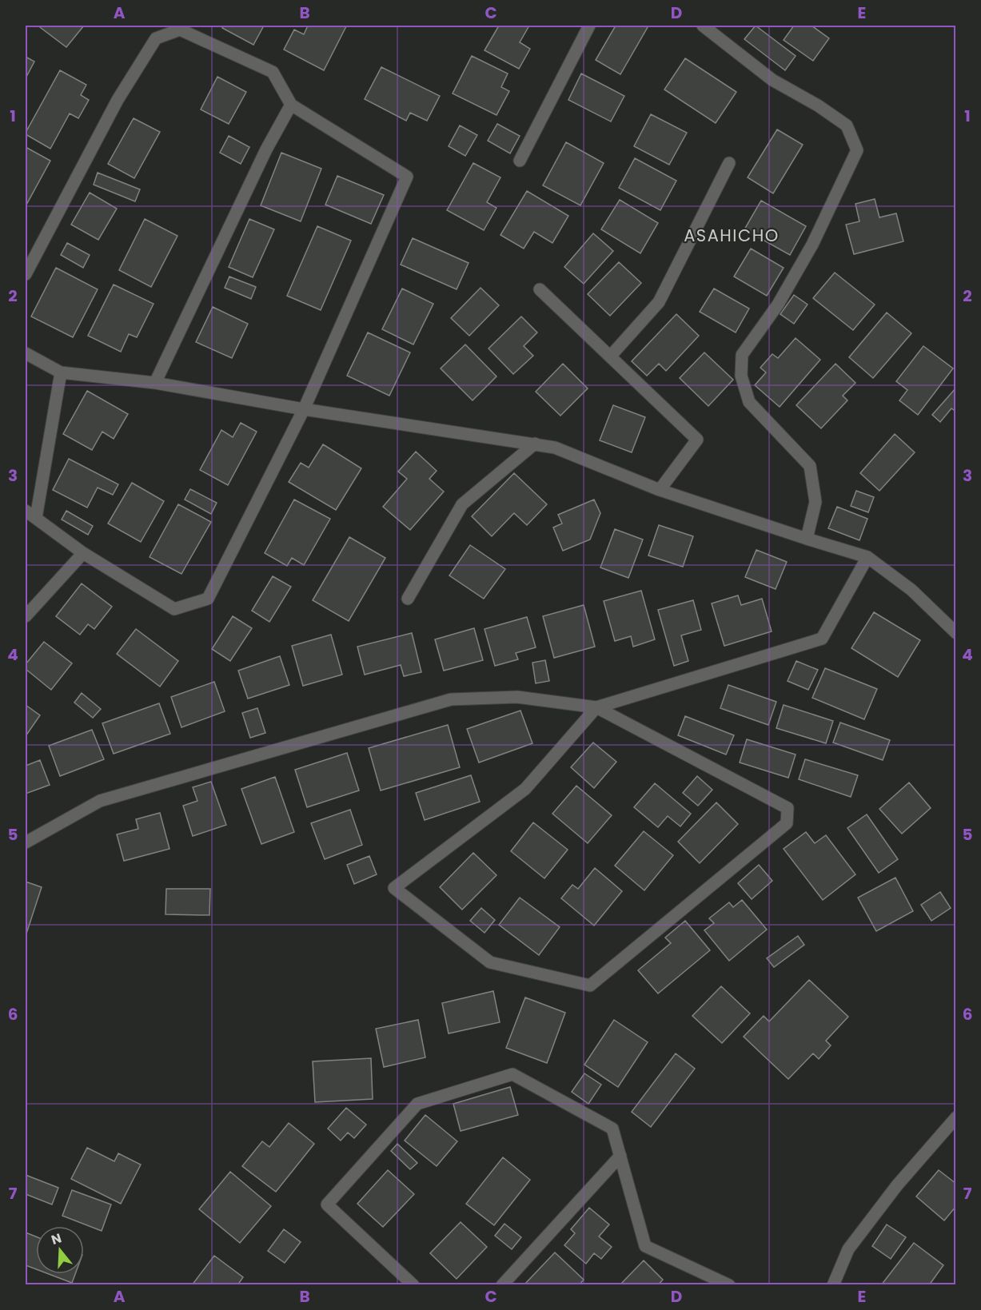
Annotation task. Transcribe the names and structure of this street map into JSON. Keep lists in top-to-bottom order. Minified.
{"districts":["ASAHICHO"],"north":"top","grid":{"columns":["A","B","C","D","E"],"rows":["1","2","3","4","5","6","7"]}}
